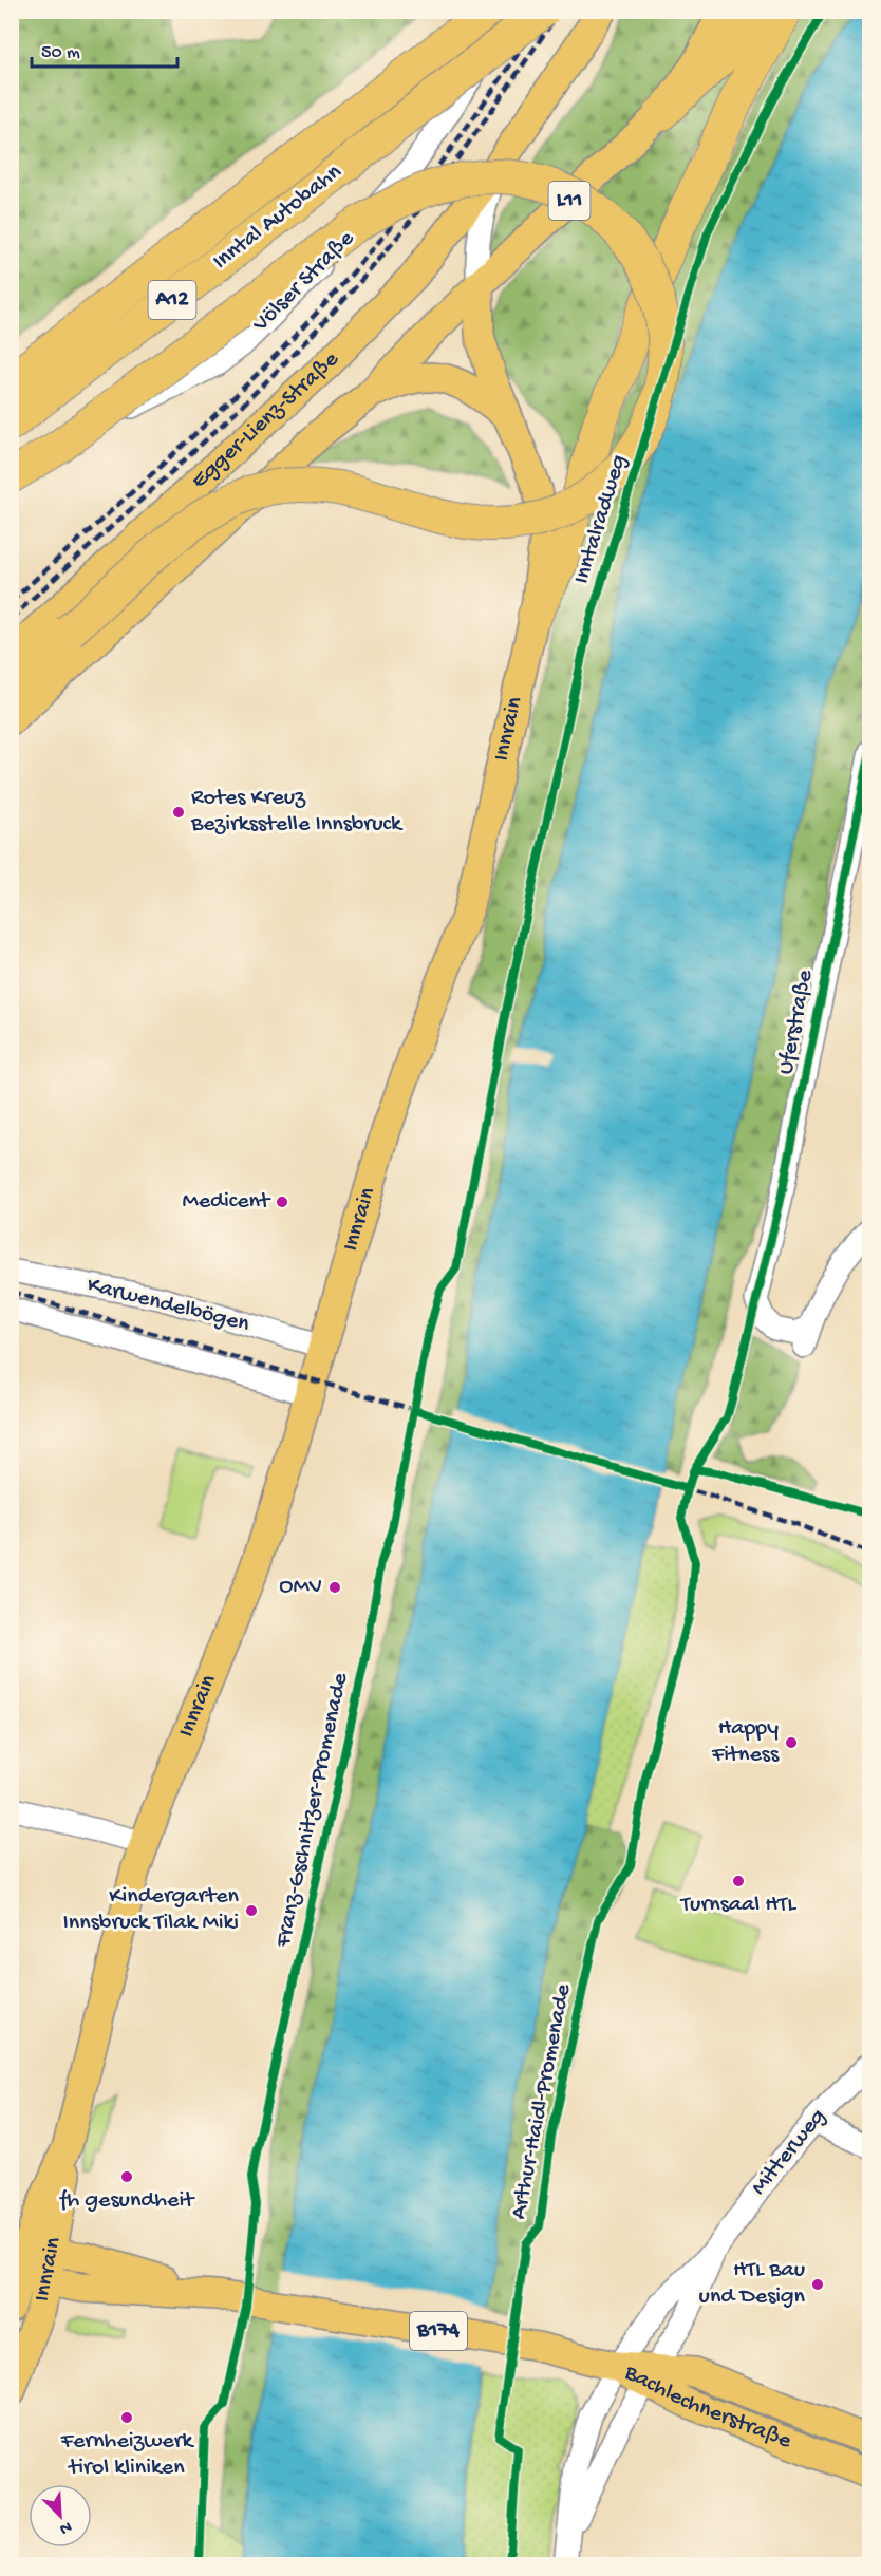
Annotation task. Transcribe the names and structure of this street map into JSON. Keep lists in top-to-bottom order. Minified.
{"streets":{"highway":["Inntal Autobahn","A12"],"main road":["L11","Egger-Lienz-Straße","Innrain","B174","Bachlechnerstraße"],"street":["Völser Straße","Uferstraße","Karwendelbögen","Mitterweg"],"cycle path":["Inntalradweg","Arthur-Haidl-Promenade"]},"crossings":[["L11","Egger-Lienz-Straße"],["L11","Innrain"],["Egger-Lienz-Straße","Innrain"],["Innrain","Karwendelbögen"],["Innrain","B174"],["Mitterweg","B174"],["Mitterweg","Bachlechnerstraße"],["B174","Bachlechnerstraße"]],"places":["Rotes Kreuz Bezirksstelle Innsbruck","Medicent","OMV","Happy Fitness","Turnsaal HTL","Kindergarten Innsbruck Tilak Miki","fh gesundheit","HTL Bau und Design","Fernheizwerk tirol kliniken"],"scale_bar":"50 m","north":"bottom right"}
